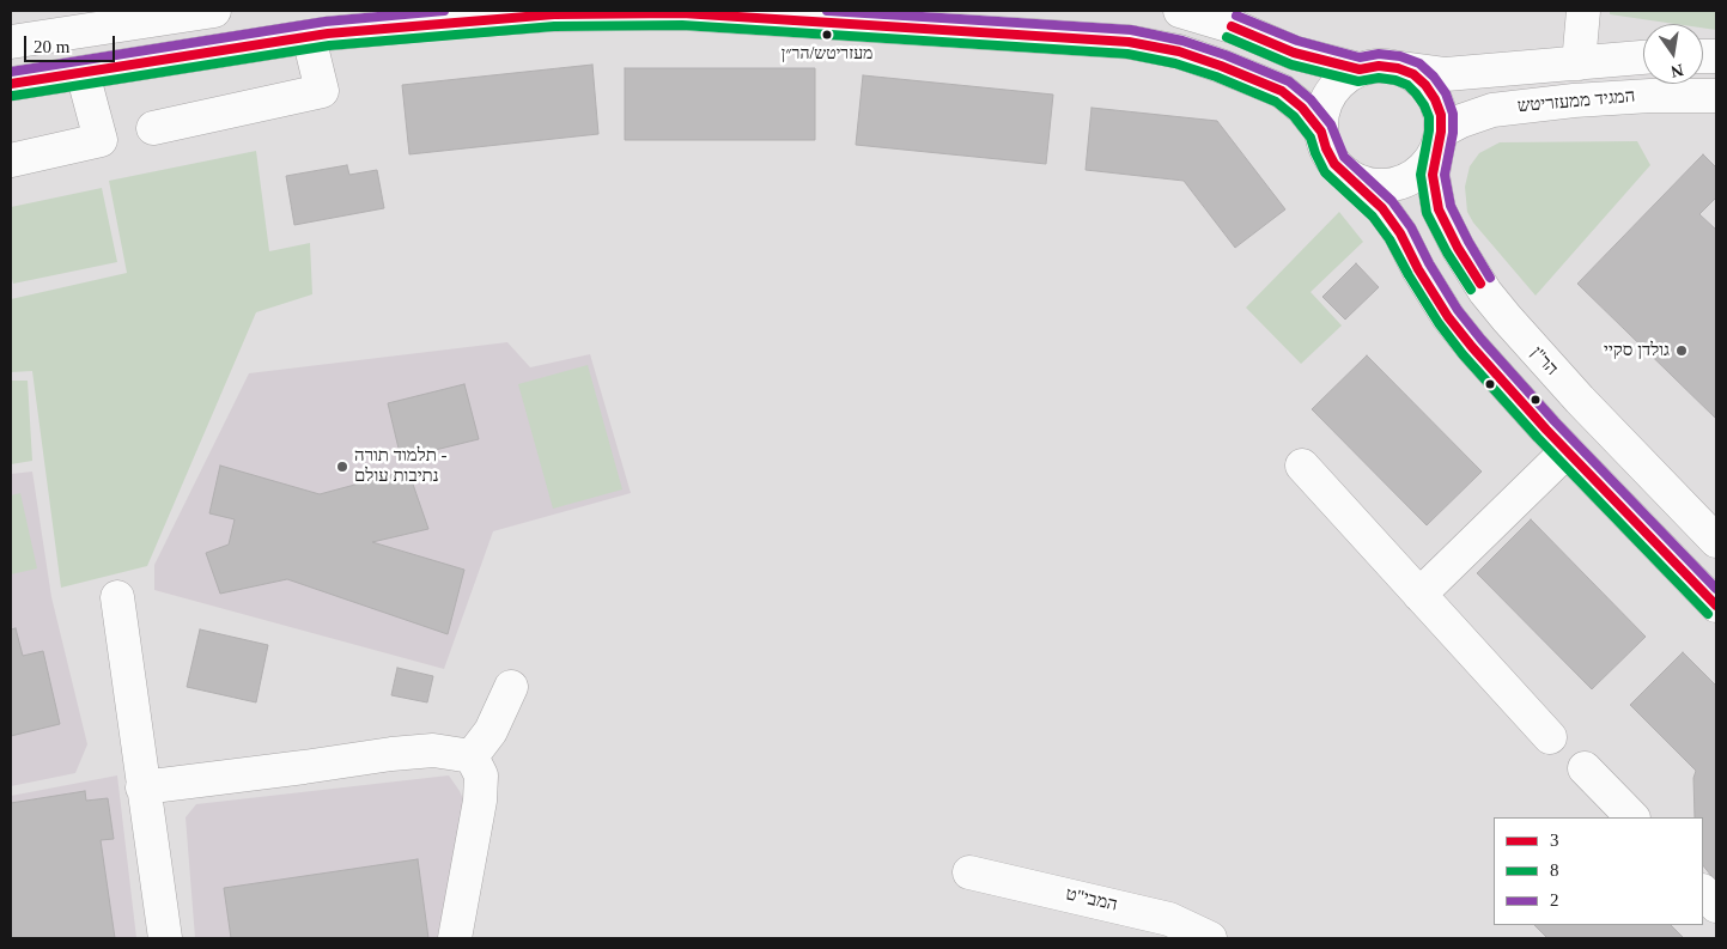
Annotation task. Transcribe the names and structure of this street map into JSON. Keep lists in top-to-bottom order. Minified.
{"streets":{"street":["המגיד ממעזריטש","הר\"ן","המבי\"ט"]},"crossings":[["המגיד ממעזריטש","הר\"ן"]],"places":["מעזריטש/הר״ן","גולדן סקיי","תלמוד תורה - נתיבות עולם"],"lines":["transit line 2","transit line 3","transit line 8"],"legend":["3","8","2"],"scale_bar":"20 m","north":"bottom"}
